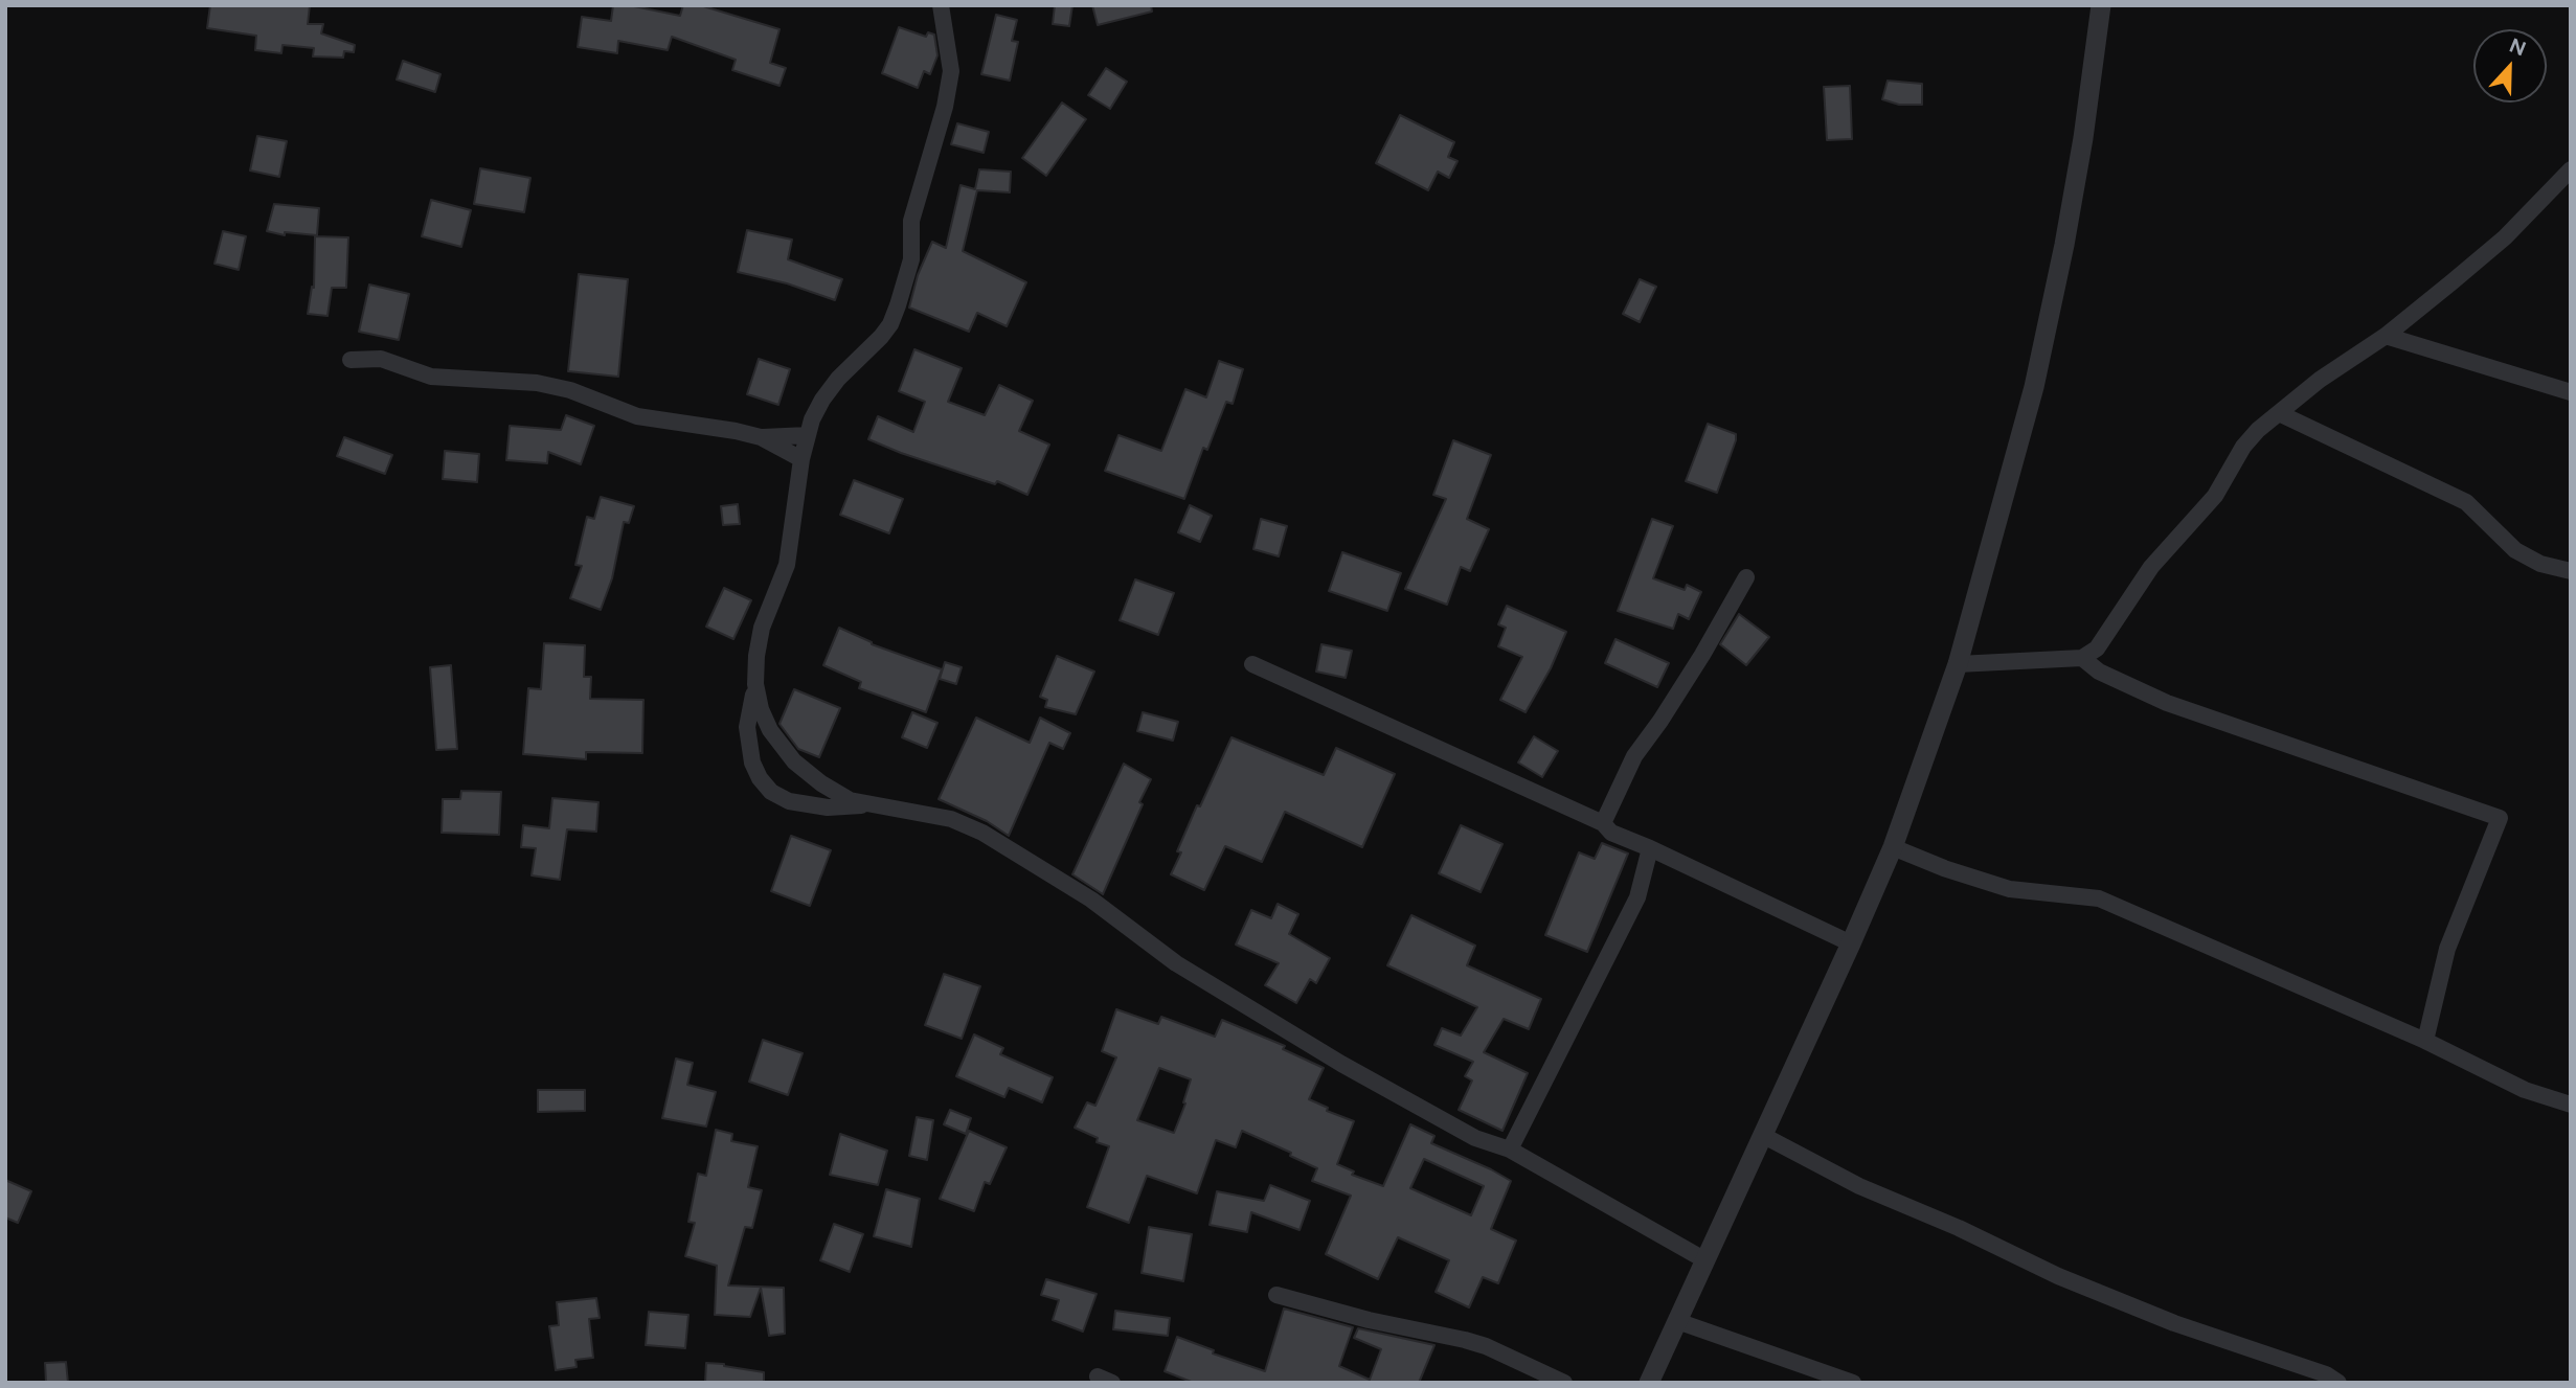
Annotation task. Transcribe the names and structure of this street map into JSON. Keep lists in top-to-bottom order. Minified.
{"north":"top"}
